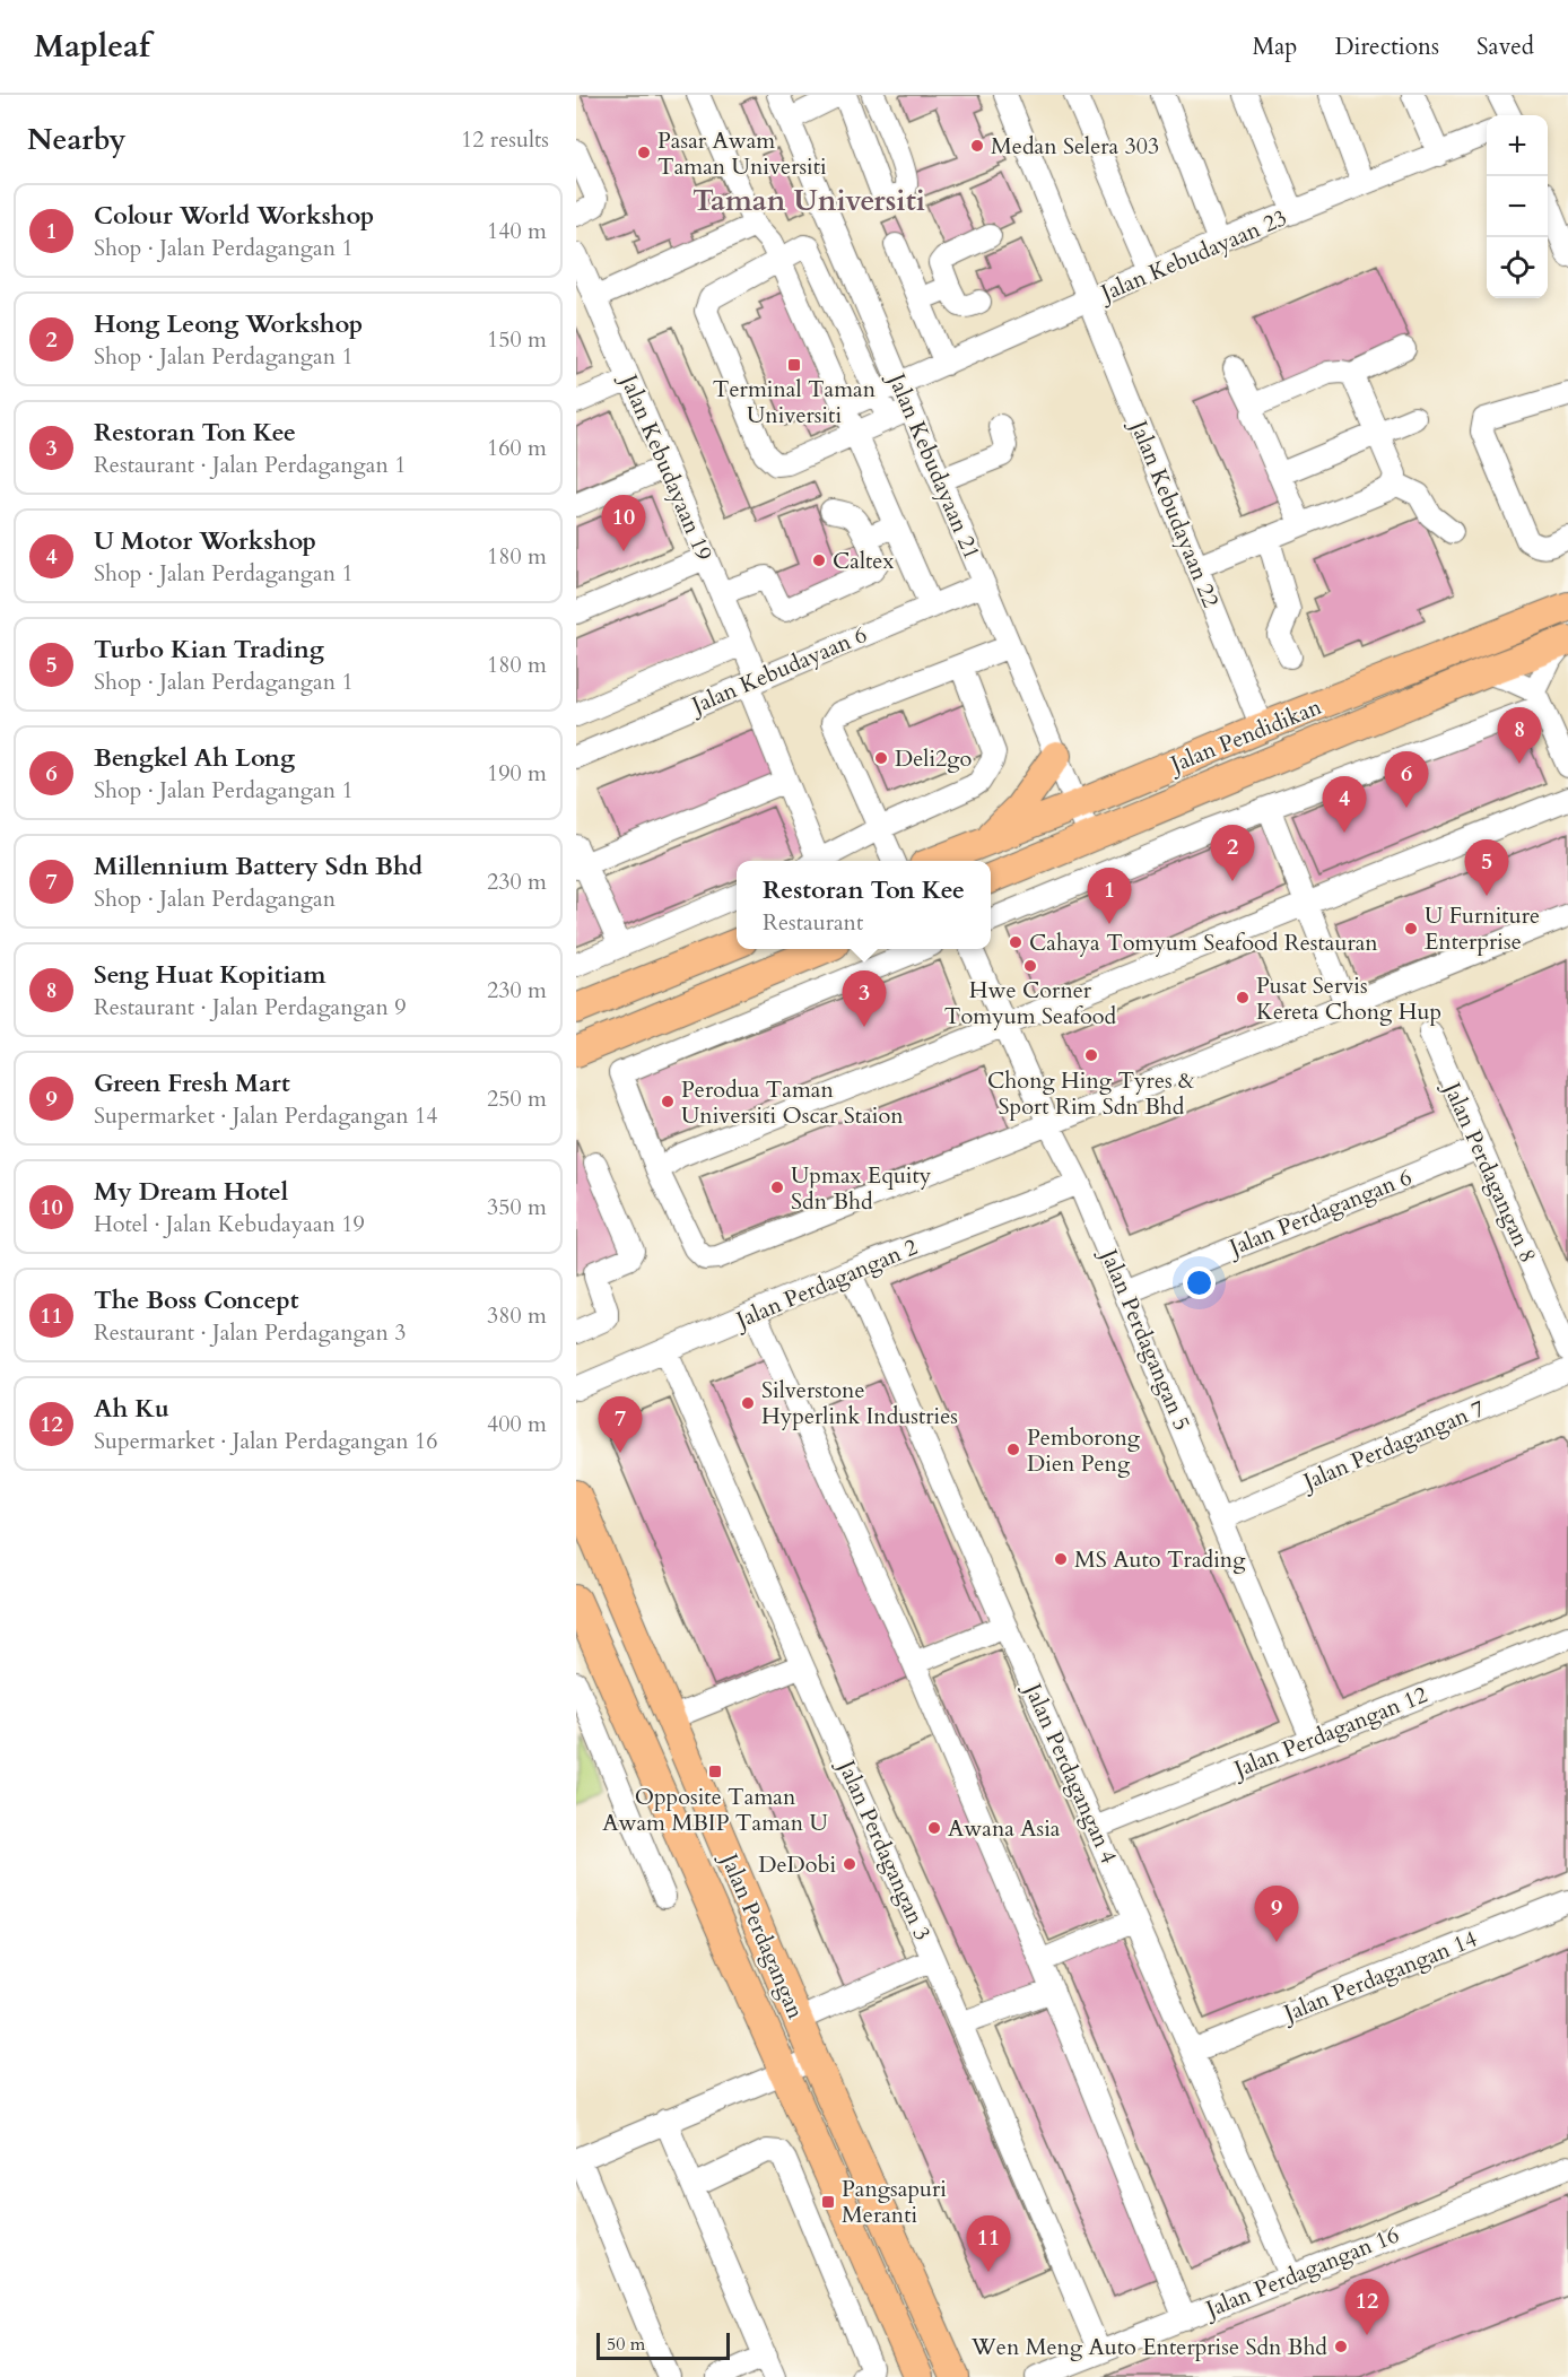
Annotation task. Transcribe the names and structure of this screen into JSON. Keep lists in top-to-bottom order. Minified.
{"streets":{"main road":["Jalan Pendidikan","Jalan Perdagangan"],"street":["Jalan Kebudayaan 23","Jalan Kebudayaan 21","Jalan Kebudayaan 19","Jalan Kebudayaan 22","Jalan Kebudayaan 6","Jalan Perdagangan 8","Jalan Perdagangan 6","Jalan Perdagangan 2","Jalan Perdagangan 5","Jalan Perdagangan 7","Jalan Perdagangan 12","Jalan Perdagangan 4","Jalan Perdagangan 3","Jalan Perdagangan 14","Jalan Perdagangan 16"]},"crossings":[["Jalan Kebudayaan 23","Jalan Kebudayaan 21"],["Jalan Kebudayaan 23","Jalan Kebudayaan 22"],["Jalan Kebudayaan 21","Jalan Kebudayaan 6"],["Jalan Kebudayaan 21","Jalan Pendidikan"],["Jalan Kebudayaan 19","Jalan Kebudayaan 6"],["Jalan Kebudayaan 22","Jalan Pendidikan"],["Jalan Perdagangan 8","Jalan Perdagangan 6"],["Jalan Perdagangan 6","Jalan Perdagangan 5"],["Jalan Perdagangan 2","Jalan Perdagangan 5"],["Jalan Perdagangan 2","Jalan Perdagangan 4"],["Jalan Perdagangan 2","Jalan Perdagangan 3"],["Jalan Perdagangan 5","Jalan Perdagangan 7"],["Jalan Perdagangan 5","Jalan Perdagangan 12"],["Jalan Perdagangan 12","Jalan Perdagangan 4"],["Jalan Perdagangan 4","Jalan Perdagangan 14"],["Jalan Perdagangan 4","Jalan Perdagangan 16"],["Jalan Perdagangan 3","Jalan Perdagangan 16"]],"districts":["Taman Universiti"],"places":{"other":["Medan Selera 303","Pasar Awam Taman Universiti","Caltex","Deli2go","U Furniture Enterprise","Cahaya Tomyum Seafood Restauran","Hwe Corner Tomyum Seafood","Pusat Servis Kereta Chong Hup","Chong Hing Tyres & Sport Rim Sdn Bhd","Perodua Taman Universiti Oscar Staion","Upmax Equity Sdn Bhd","Silverstone Hyperlink Industries","Pemborong Dien Peng","MS Auto Trading","Awana Asia","DeDobi","Wen Meng Auto Enterprise Sdn Bhd"],"transit":["Terminal Taman Universiti","Opposite Taman Awam MBIP Taman U","Pangsapuri Meranti"]},"scale_bar":"50 m","page":{"header":"Mapleaf","nav":["Map","Directions","Saved"],"heading":["Nearby","12 results"],"map_buttons":["+","−"],"list":[{"mark":"1","name":"Colour World Workshop","note":"Shop · Jalan Perdagangan 1","value":"140 m"},{"mark":"2","name":"Hong Leong Workshop","note":"Shop · Jalan Perdagangan 1","value":"150 m"},{"mark":"3","name":"Restoran Ton Kee","note":"Restaurant · Jalan Perdagangan 1","value":"160 m"},{"mark":"4","name":"U Motor Workshop","note":"Shop · Jalan Perdagangan 1","value":"180 m"},{"mark":"5","name":"Turbo Kian Trading","note":"Shop · Jalan Perdagangan 1","value":"180 m"},{"mark":"6","name":"Bengkel Ah Long","note":"Shop · Jalan Perdagangan 1","value":"190 m"},{"mark":"7","name":"Millennium Battery Sdn Bhd","note":"Shop · Jalan Perdagangan","value":"230 m"},{"mark":"8","name":"Seng Huat Kopitiam","note":"Restaurant · Jalan Perdagangan 9","value":"230 m"},{"mark":"9","name":"Green Fresh Mart","note":"Supermarket · Jalan Perdagangan 14","value":"250 m"},{"mark":"10","name":"My Dream Hotel","note":"Hotel · Jalan Kebudayaan 19","value":"350 m"},{"mark":"11","name":"The Boss Concept","note":"Restaurant · Jalan Perdagangan 3","value":"380 m"},{"mark":"12","name":"Ah Ku","note":"Supermarket · Jalan Perdagangan 16","value":"400 m"}],"pins":["10","8","6","4","2","5","1","3","7","9","11","12"],"popup":["Restoran Ton Kee","Restaurant"],"scale":"50 m"}}
